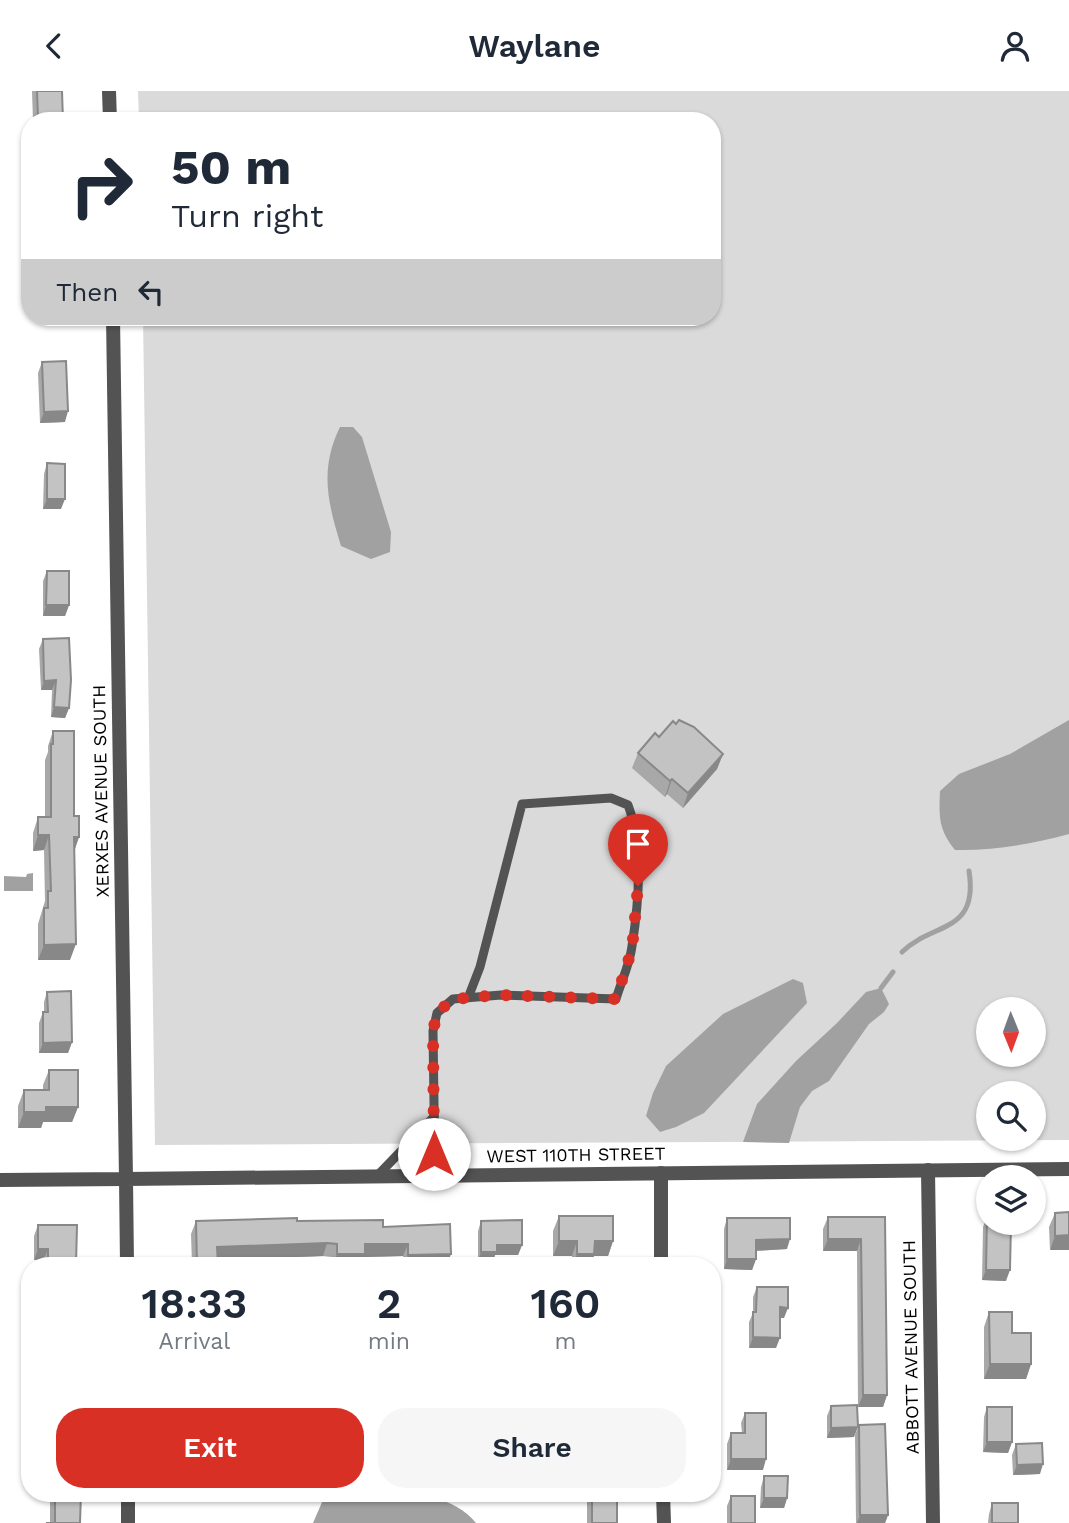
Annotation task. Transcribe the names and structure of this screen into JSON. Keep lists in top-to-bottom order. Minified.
{"streets":{"street":["XERXES AVENUE SOUTH","WEST 110TH STREET","ABBOTT AVENUE SOUTH"]},"crossings":[["XERXES AVENUE SOUTH","WEST 110TH STREET"],["WEST 110TH STREET","ABBOTT AVENUE SOUTH"]],"north":"bottom","page":{"header":"Waylane","turn":["50 m","Turn right"],"then":"Then","eta":["18:33","Arrival","2","min","160","m"],"buttons":["Exit","Share"]}}
